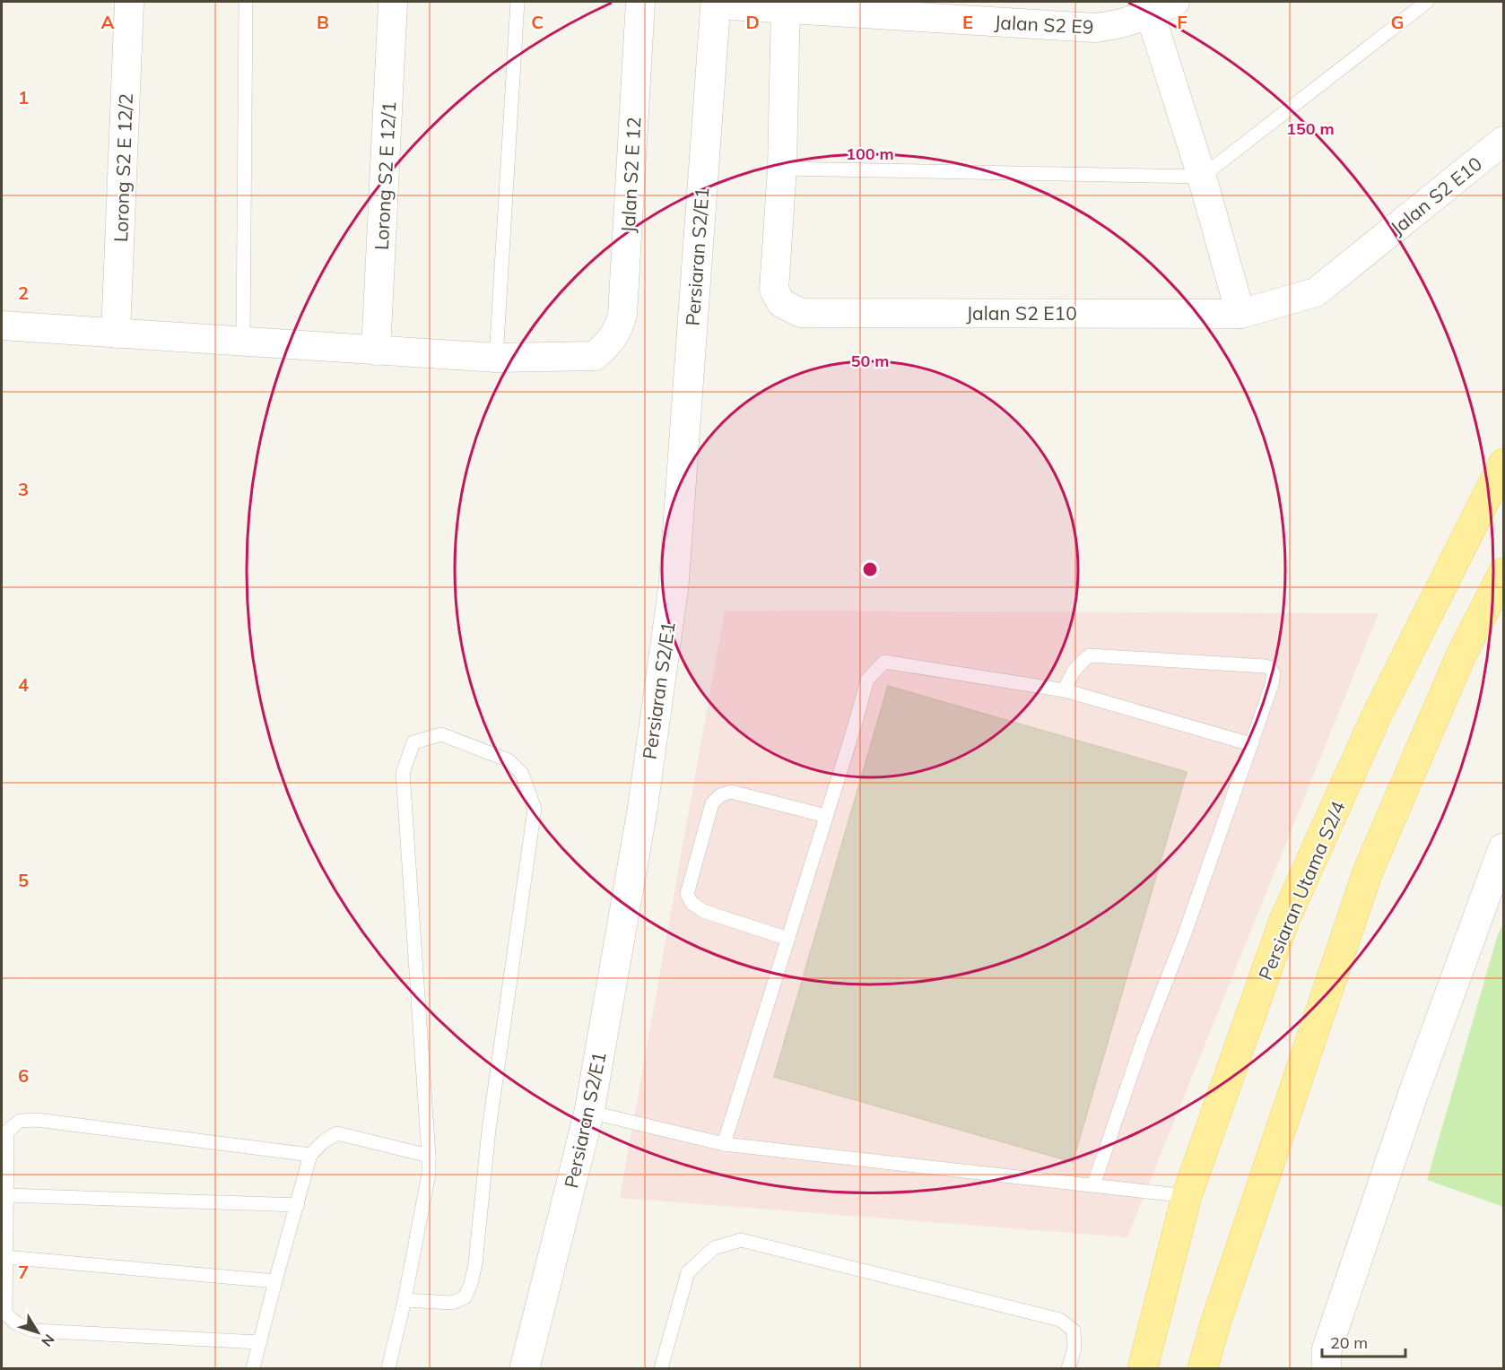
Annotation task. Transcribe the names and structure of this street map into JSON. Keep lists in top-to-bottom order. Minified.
{"streets":{"main road":["Persiaran Utama S2/4"],"street":["Jalan S2 E9","Lorong S2 E 12/2","Jalan S2 E 12","Lorong S2 E 12/1","Jalan S2 E10","Persiaran S2/E1"]},"crossings":[["Jalan S2 E9","Jalan S2 E10"],["Jalan S2 E9","Persiaran S2/E1"]],"scale_bar":"20 m","north":"bottom right","grid":{"columns":["A","B","C","D","E","F","G"],"rows":["1","2","3","4","5","6","7"]},"rings":["150 m","100 m","50 m"]}
